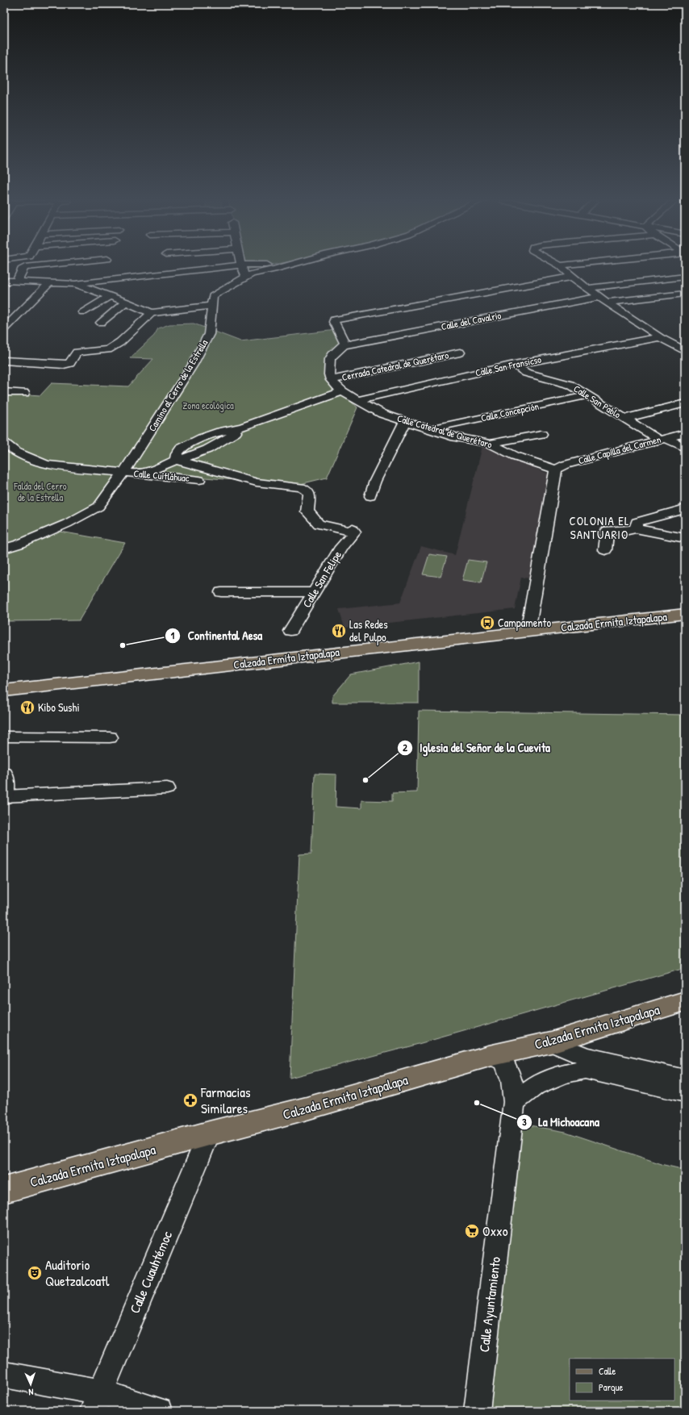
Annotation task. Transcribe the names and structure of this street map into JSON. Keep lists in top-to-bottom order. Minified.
{"streets":{"main road":["Calzada Ermita Iztapalapa"],"street":["Calle del Cavalrio","Cerrada Catedral de Querétaro","Calle San Fransicso","Camino al Cerro de la Estrella","Calle San Pablo","Calle Concepción","Calle Catedral de Querétaro","Calle Capilla del Carmen","Calle Cuitláhuac","Calle San Felipe","Calle Cuauhtémoc","Calle Ayuntamiento"]},"crossings":[["Cerrada Catedral de Querétaro","Calle Catedral de Querétaro"],["Calle San Fransicso","Calle San Pablo"],["Calle San Fransicso","Calle Catedral de Querétaro"],["Camino al Cerro de la Estrella","Calle Cuitláhuac"],["Calle San Pablo","Calle Concepción"],["Calle San Pablo","Calle Capilla del Carmen"],["Calle Concepción","Calle Catedral de Querétaro"],["Calle Catedral de Querétaro","Calle Capilla del Carmen"],["Calzada Ermita Iztapalapa","Calle Cuauhtémoc"],["Calzada Ermita Iztapalapa","Calle Ayuntamiento"]],"districts":["COLONIA EL SANTUARIO"],"parks":["Zona ecológica","Falda del Cerro de la Estrella"],"places":{"bus stop":["Campamento"],"restaurant":["Las Redes del Pulpo","Kibo Sushi"],"other":["Continental Aesa","Iglesia del Señor de la Cuevita","La Michoacana"],"pharmacy":["Farmacias Similares"],"supermarket":["Oxxo"],"theatre":["Auditorio Quetzalcoatl"]},"legend":["Calle","Parque"],"north":"bottom"}
